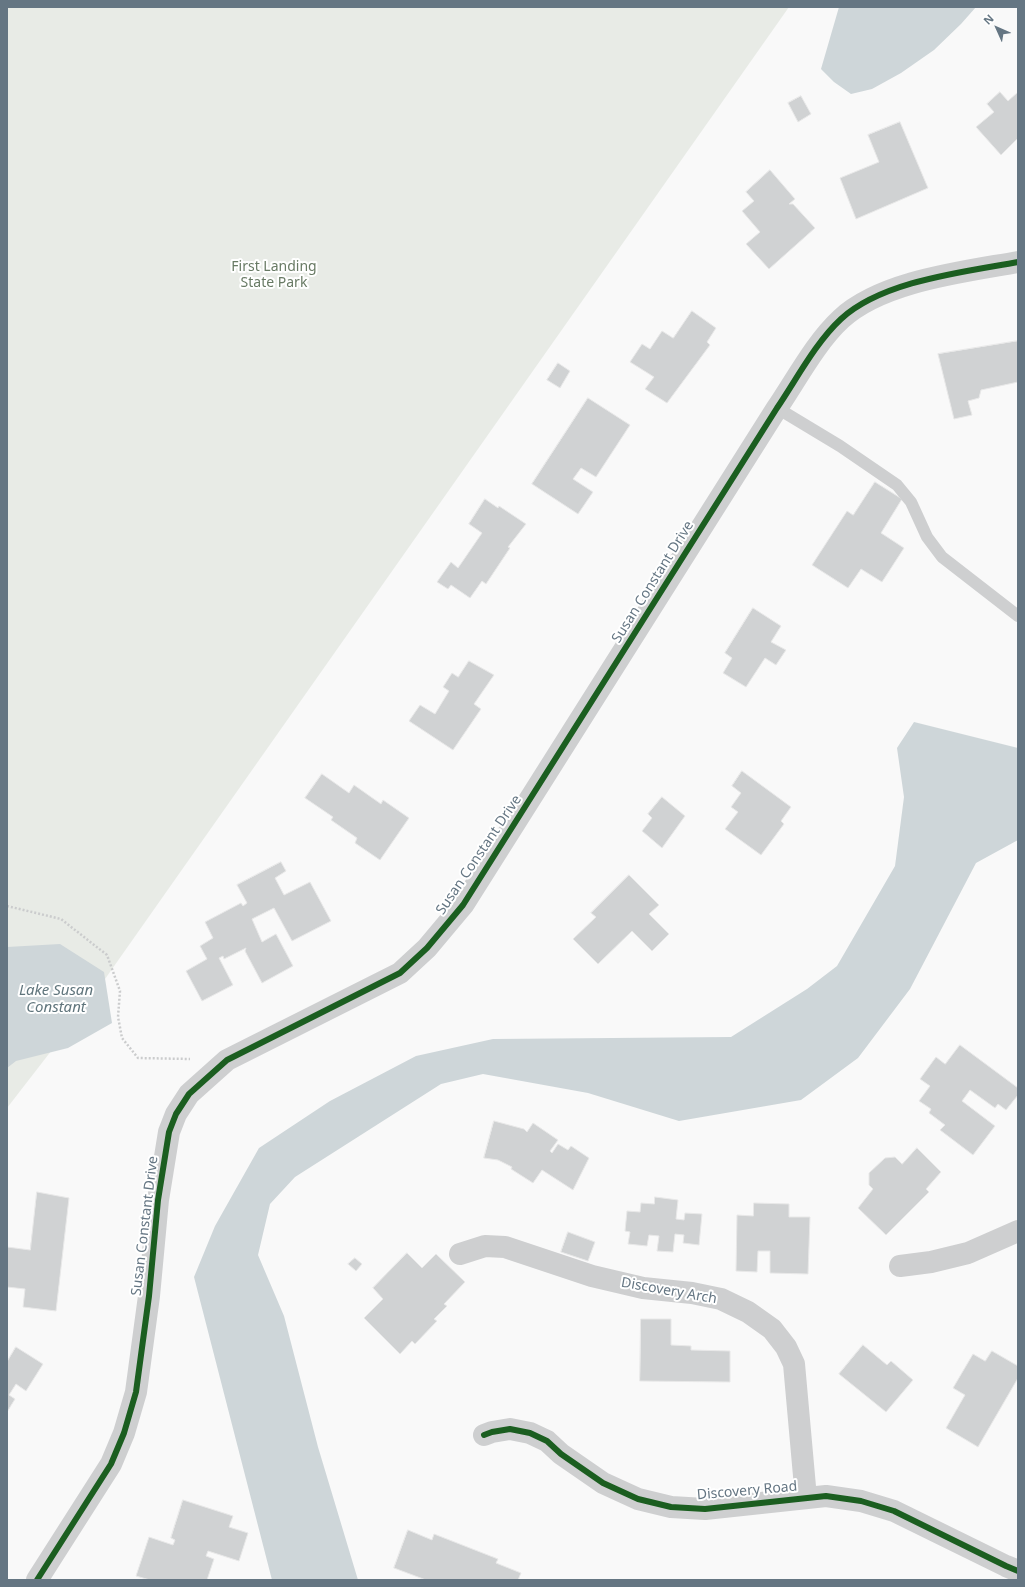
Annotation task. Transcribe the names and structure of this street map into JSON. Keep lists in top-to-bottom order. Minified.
{"streets":{"street":["Susan Constant Drive","Discovery Arch","Discovery Road"]},"crossings":[["Discovery Arch","Discovery Road"]],"water":["Lake Susan Constant"],"parks":["First Landing State Park"],"north":"top left"}
